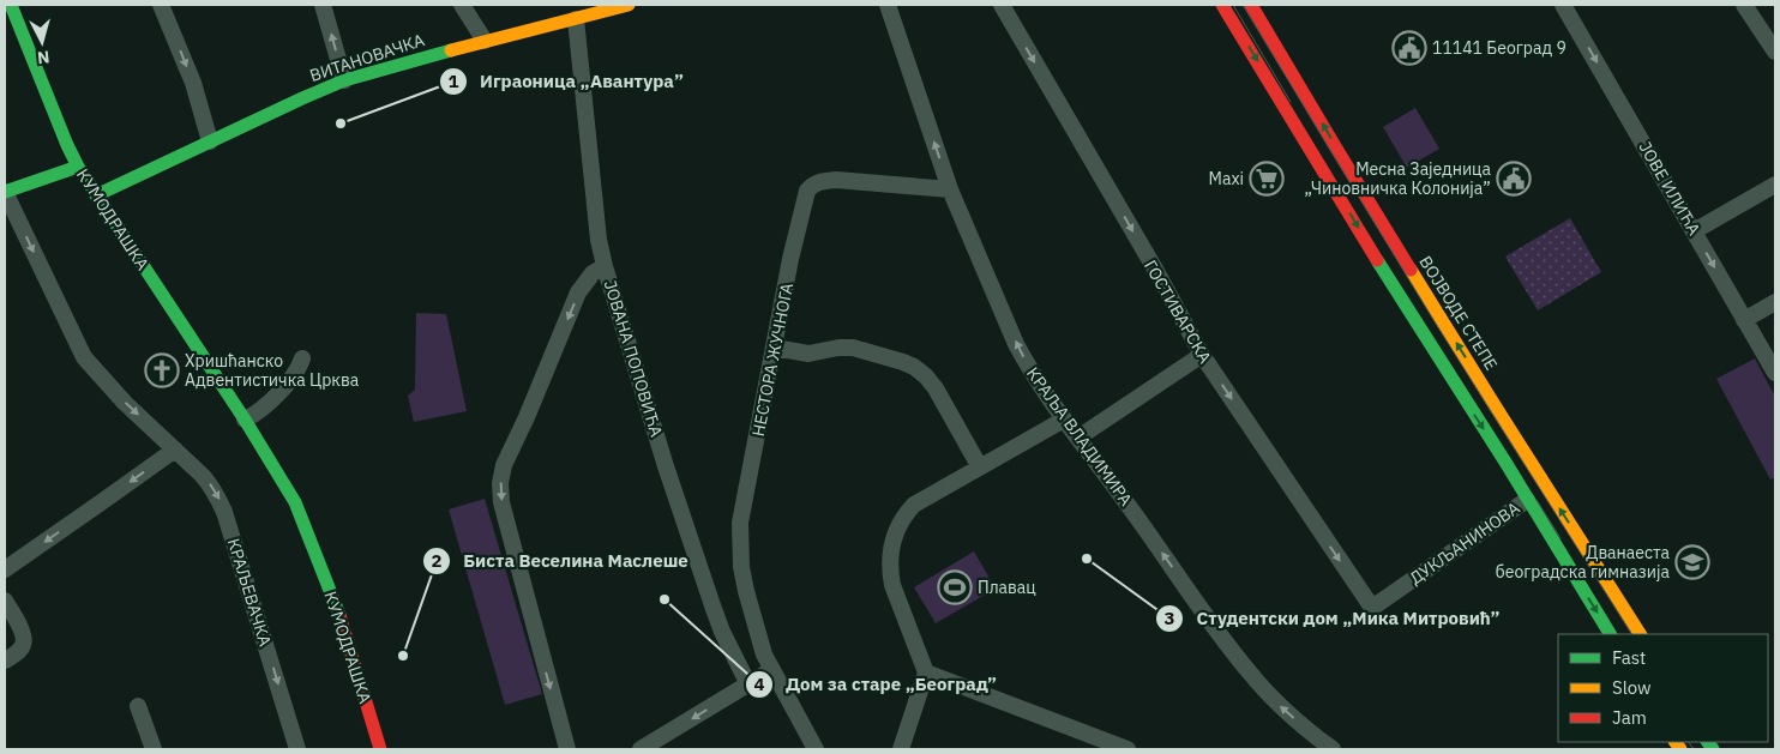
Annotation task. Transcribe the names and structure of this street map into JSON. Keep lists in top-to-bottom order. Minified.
{"streets":{"main road":["ВИТАНОВАЧКА","КУМОДРАШКА","ВОЈВОДЕ СТЕПЕ"],"street":["ЈОВЕ ИЛИЋА","ГОСТИВАРСКА","ЈОВАНА ПОПОВИЋА","НЕСТОРА ЖУЧНОГА","КРАЉА ВЛАДИМИРА","ДУКЉАНИНОВА","КРАЉЕВАЧКА"]},"crossings":[["ВИТАНОВАЧКА","КУМОДРАШКА"],["ВИТАНОВАЧКА","ЈОВАНА ПОПОВИЋА"],["ГОСТИВАРСКА","ДУКЉАНИНОВА"],["НЕСТОРА ЖУЧНОГА","КРАЉА ВЛАДИМИРА"]],"one_way":["ЈОВЕ ИЛИЋА","ГОСТИВАРСКА","КРАЉА ВЛАДИМИРА","КРАЉЕВАЧКА"],"places":{"public building":["11141 Београд 9","Месна Заједница „Чиновничка Колонија”"],"other":["Играоница „Авантура”","Студентски дом „Мика Митровић”","Дом за старе „Београд”","Биста Веселина Маслеше"],"supermarket":["Maxi"],"church":["Хришћанско Адвентистичка Црква"],"school or university":["Дванаеста београдска гимназија"],"sports":["Плавац"]},"legend":["Fast","Slow","Jam"],"north":"bottom"}
